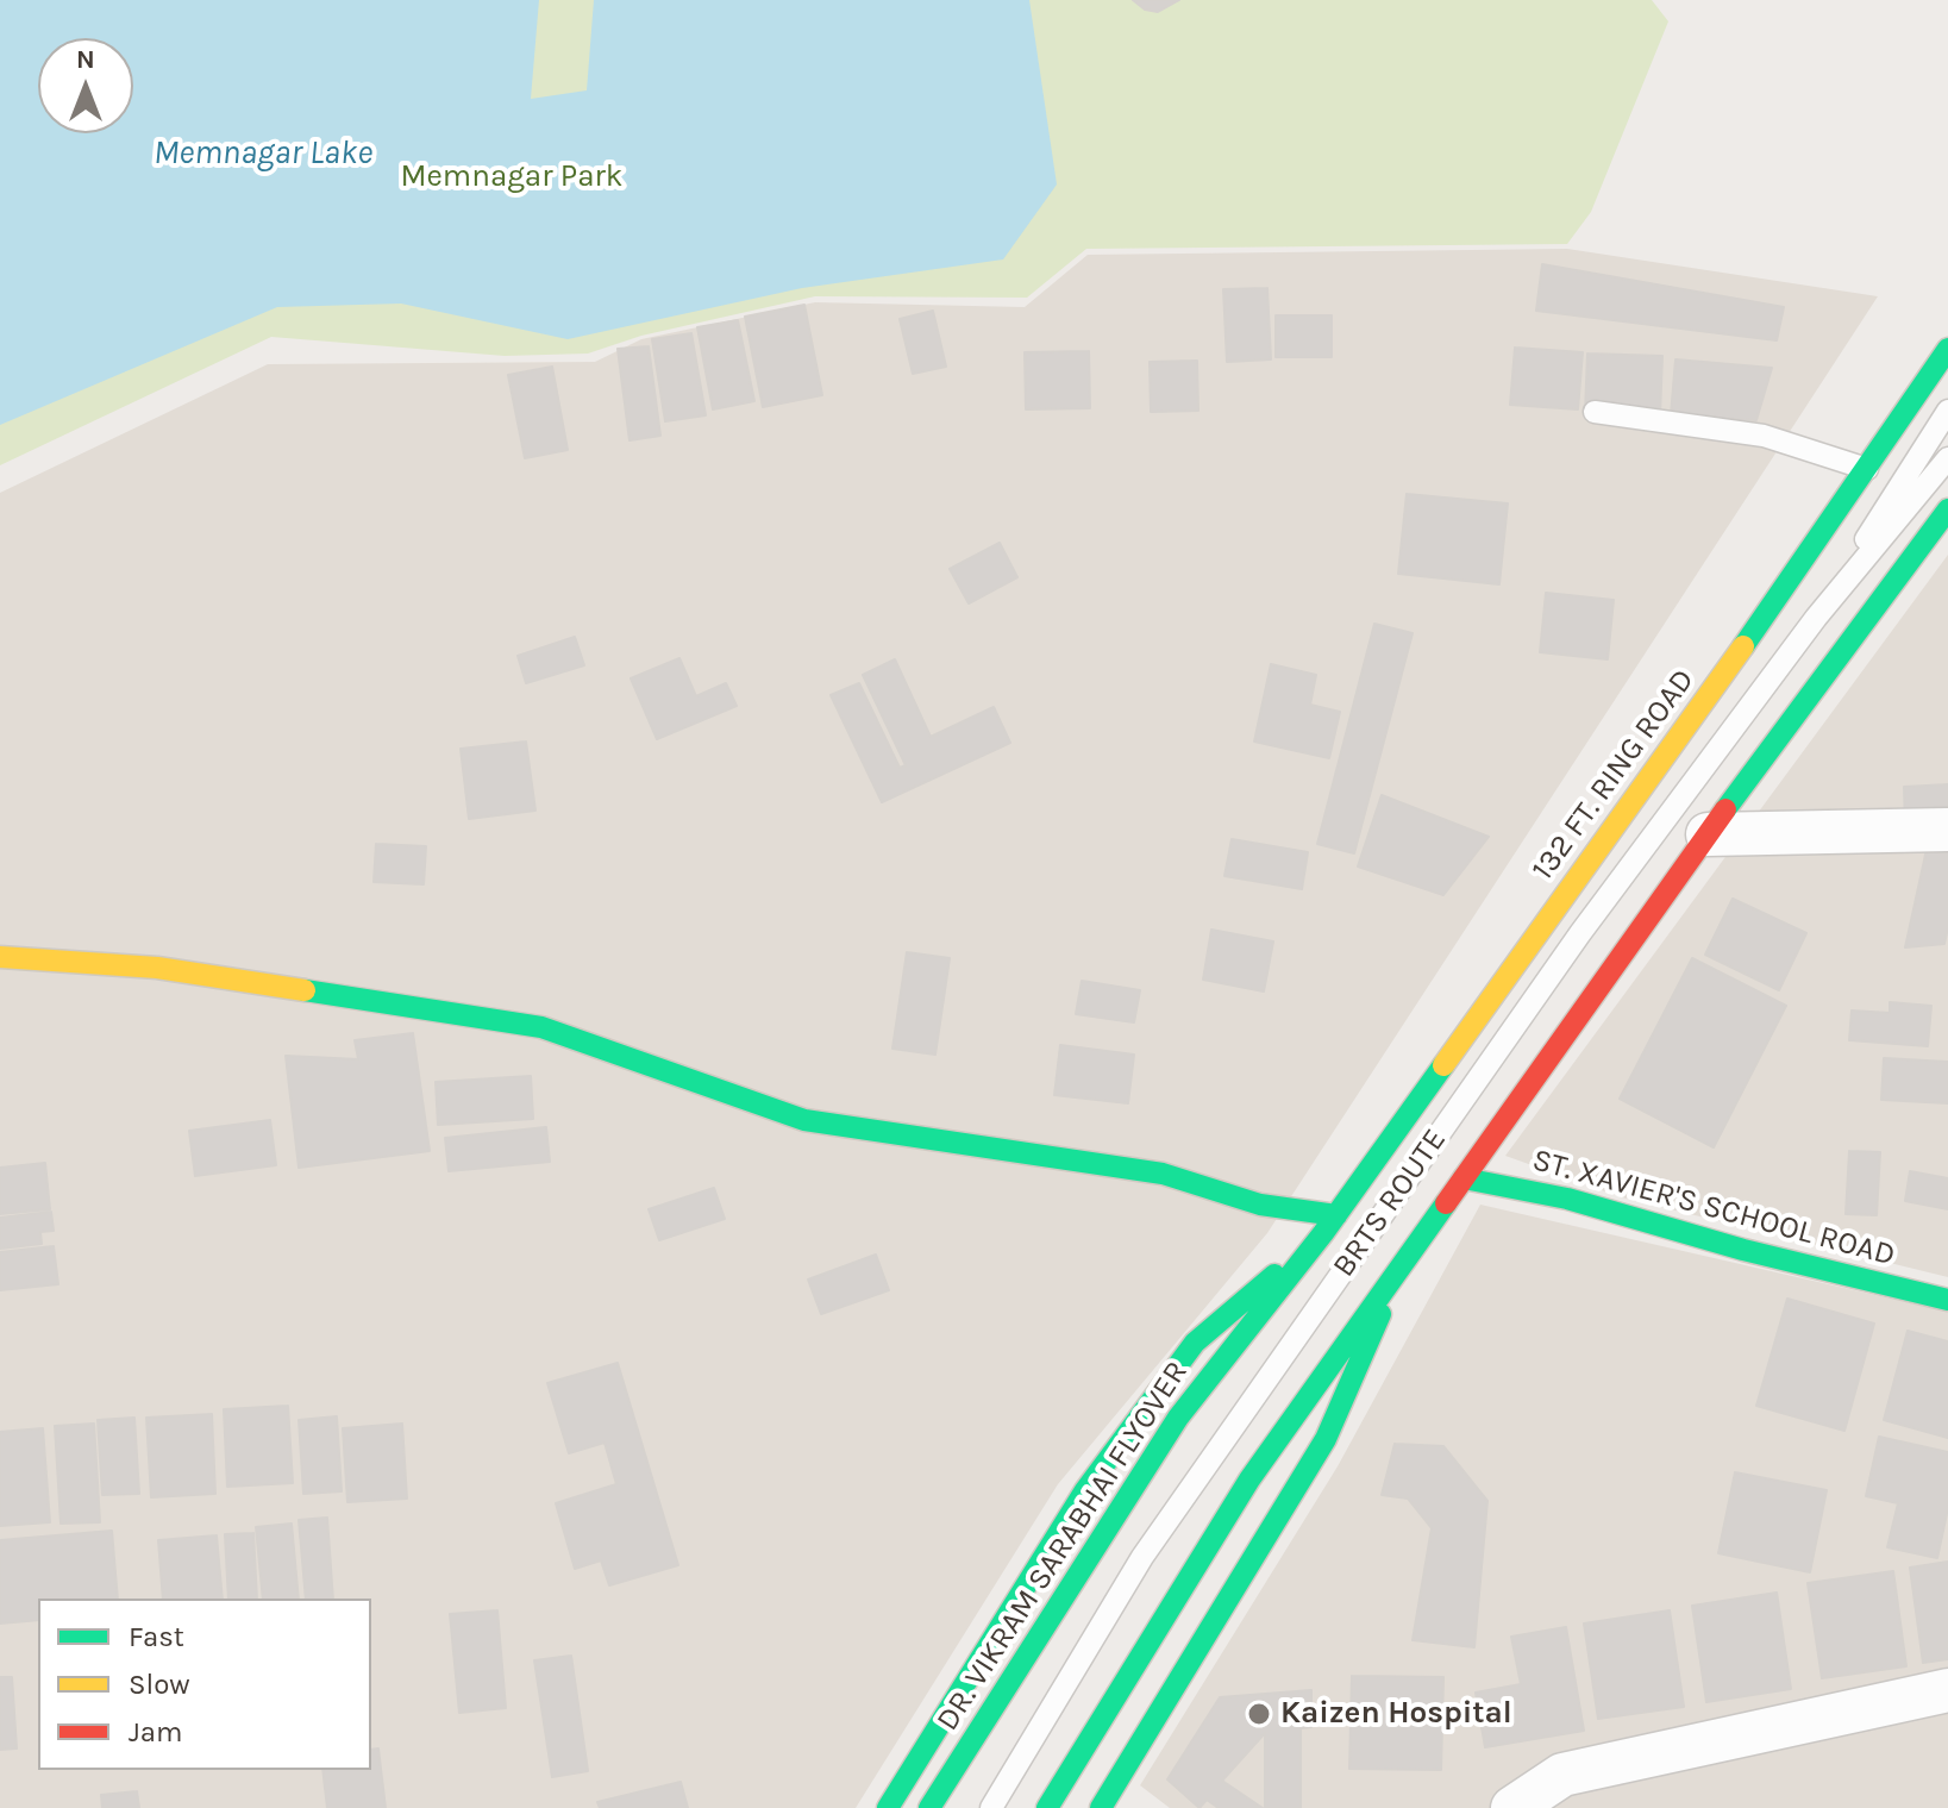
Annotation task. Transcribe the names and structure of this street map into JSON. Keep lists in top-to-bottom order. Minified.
{"streets":{"main road":["132 FT. RING ROAD","ST. XAVIER'S SCHOOL ROAD","DR. VIKRAM SARABHAI FLYOVER"],"lane":["BRTS ROUTE"]},"crossings":[["132 FT. RING ROAD","DR. VIKRAM SARABHAI FLYOVER"]],"water":["Memnagar Lake"],"parks":["Memnagar Park"],"places":["Kaizen Hospital"],"legend":["Fast","Slow","Jam"],"north":"top"}
